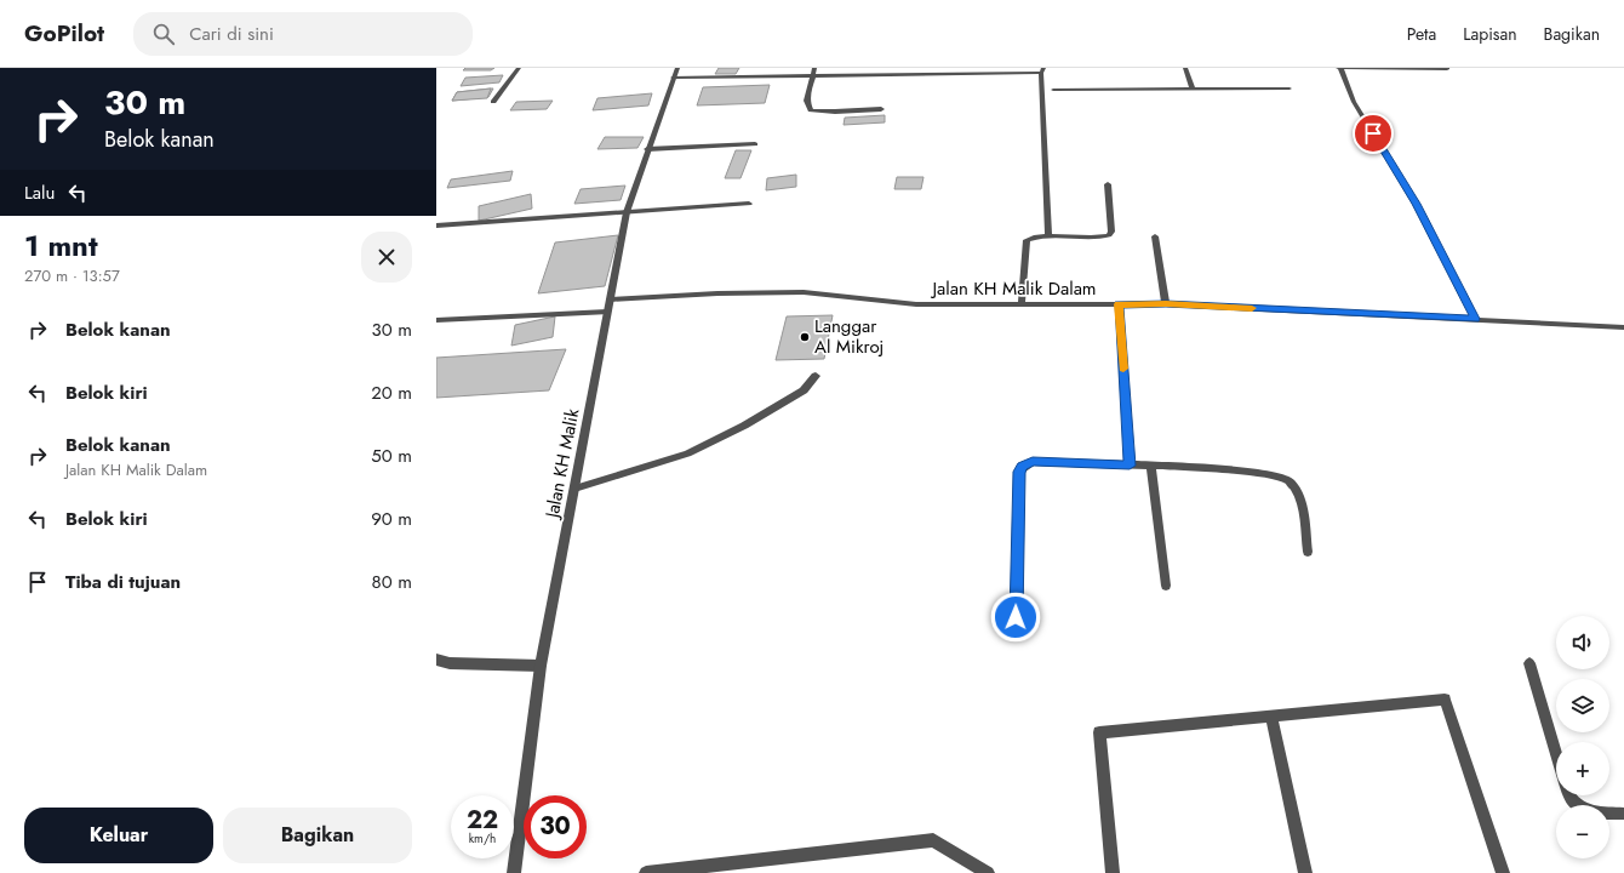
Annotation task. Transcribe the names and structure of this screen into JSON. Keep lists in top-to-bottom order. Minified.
{"streets":{"street":["Jalan KH Malik Dalam","Jalan KH Malik"]},"crossings":[["Jalan KH Malik Dalam","Jalan KH Malik"]],"places":["Langgar Al Mikroj"],"page":{"header":"GoPilot","search":"Cari di sini","nav":["Peta","Lapisan","Bagikan"],"turn":["30 m","Belok kanan"],"then":"Lalu","heading":["1 mnt","270 m · 13:57"],"list":[{"name":"Belok kanan","value":"30 m"},{"name":"Belok kiri","value":"20 m"},{"name":"Belok kanan","note":"Jalan KH Malik Dalam","value":"50 m"},{"name":"Belok kiri","value":"90 m"},{"name":"Tiba di tujuan","value":"80 m"}],"map_buttons":["+","−"],"speed":"22 km/h","limit":"30","buttons":["Keluar","Bagikan"]}}
